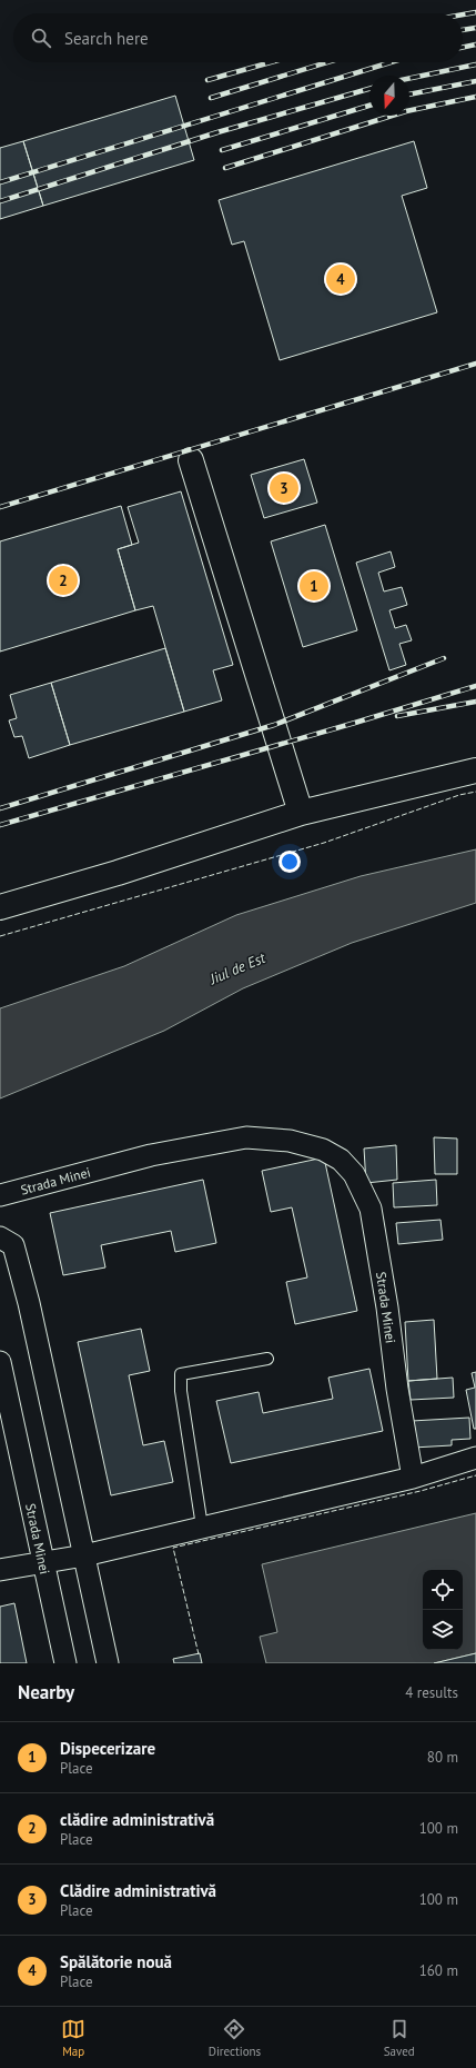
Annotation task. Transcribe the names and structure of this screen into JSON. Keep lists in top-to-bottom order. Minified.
{"streets":{"street":["Strada Minei"]},"water":["Jiul de Est"],"north":"bottom","page":{"search":"Search here","pins":["4","3","2","1"],"heading":["Nearby","4 results"],"list":[{"mark":"1","name":"Dispecerizare","note":"Place","value":"80 m"},{"mark":"2","name":"clădire administrativă","note":"Place","value":"100 m"},{"mark":"3","name":"Clădire administrativă","note":"Place","value":"100 m"},{"mark":"4","name":"Spălătorie nouă","note":"Place","value":"160 m"}],"nav":["Map","Directions","Saved"]}}
